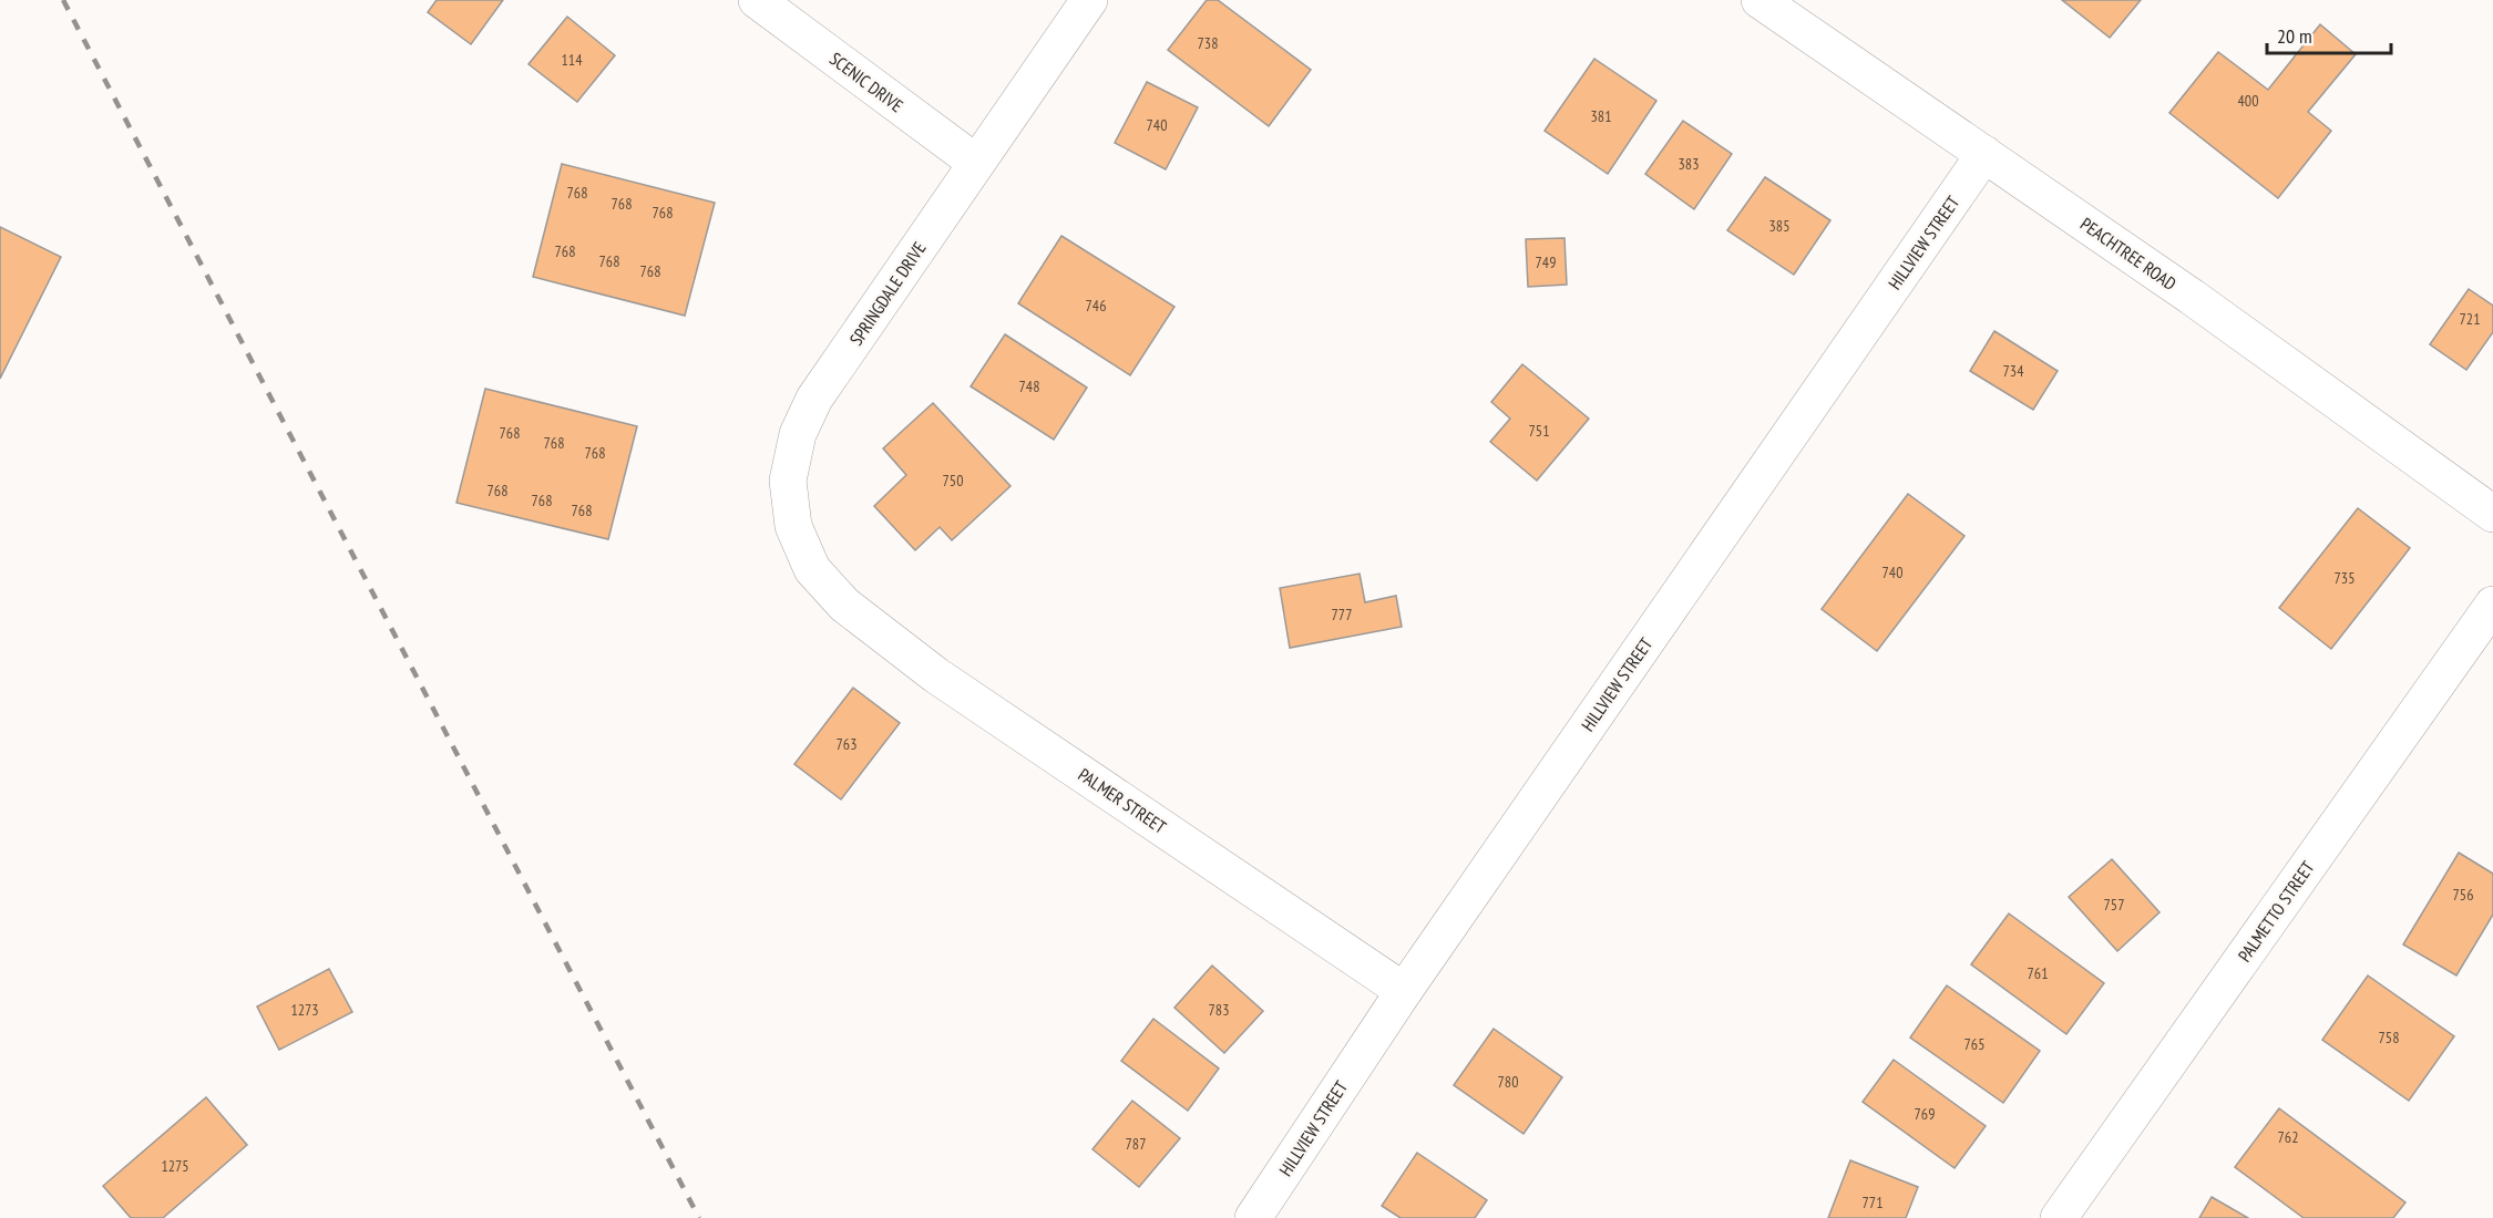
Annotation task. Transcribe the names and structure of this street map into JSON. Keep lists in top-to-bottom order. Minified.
{"streets":{"street":["SCENIC DRIVE","HILLVIEW STREET","PEACHTREE ROAD","SPRINGDALE DRIVE","PALMER STREET","PALMETTO STREET"]},"crossings":[["SCENIC DRIVE","SPRINGDALE DRIVE"],["HILLVIEW STREET","PEACHTREE ROAD"],["HILLVIEW STREET","PALMER STREET"],["SPRINGDALE DRIVE","PALMER STREET"]],"house_numbers":["738","114","400","381","740","383","768","768","768","385","768","768","749","768","746","721","734","748","751","768","768","768","750","768","768","768","740","735","777","763","756","757","761","1273","783","758","765","780","769","762","787","1275","771"],"scale_bar":"20 m"}
